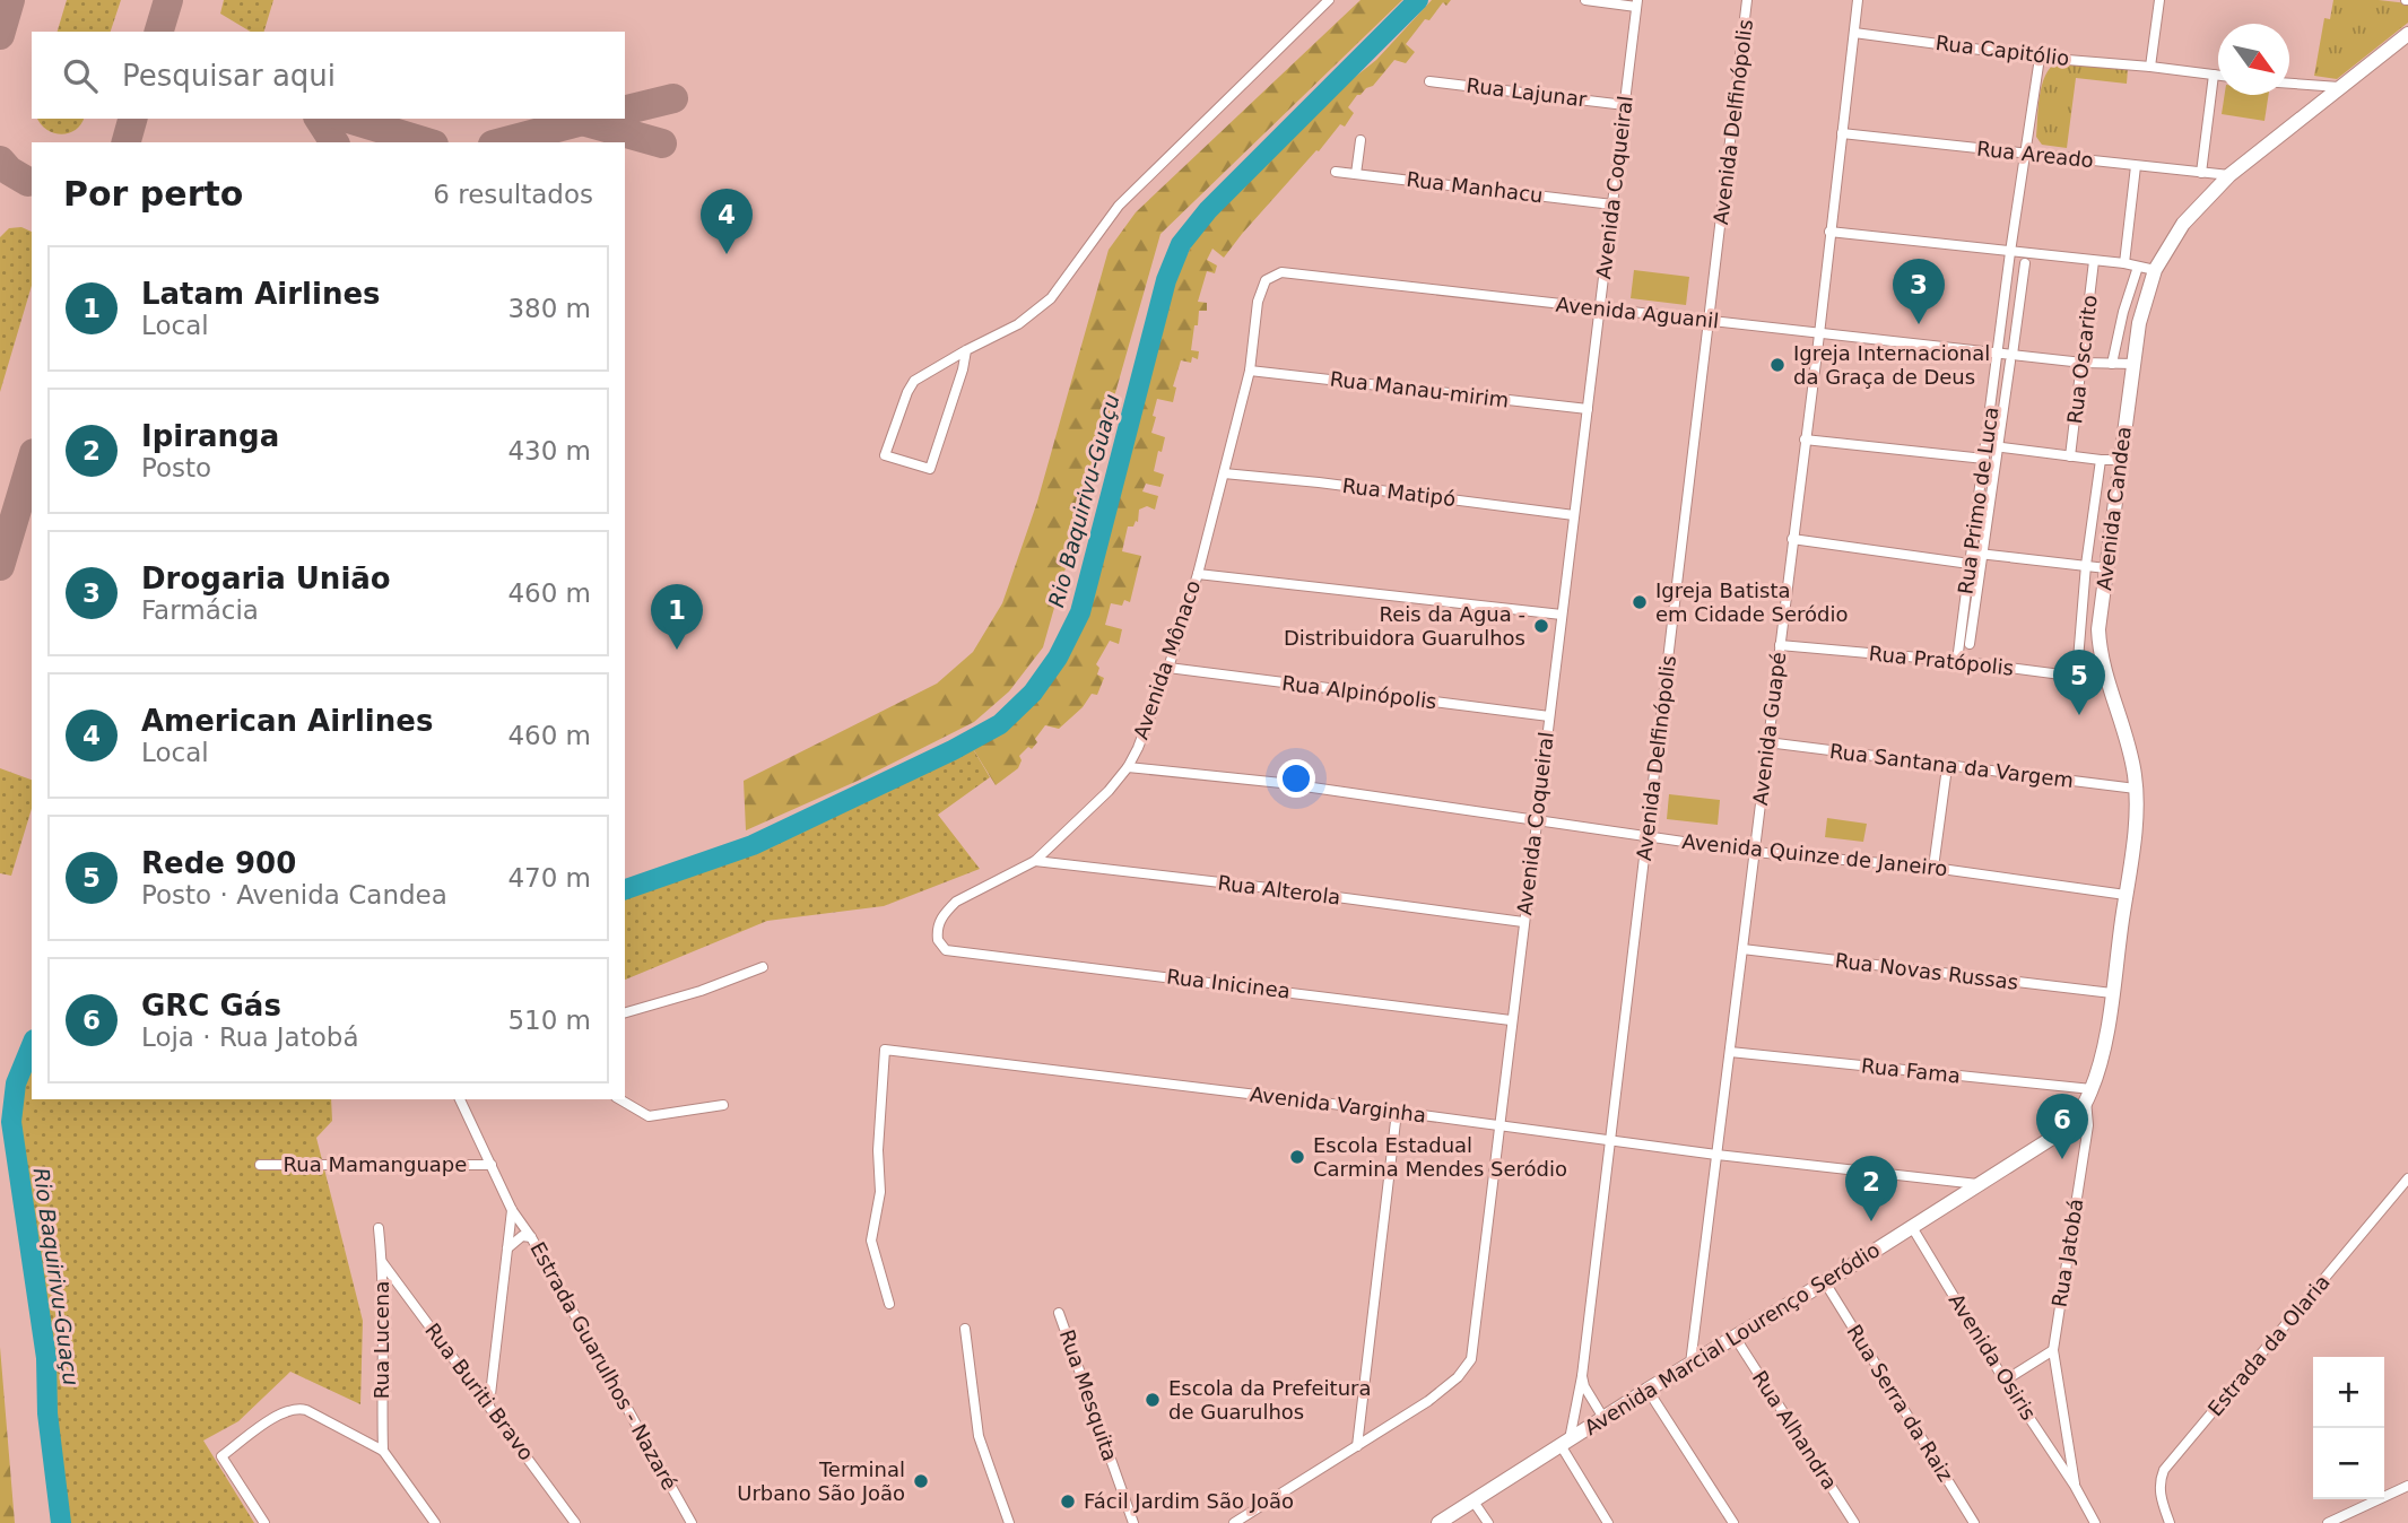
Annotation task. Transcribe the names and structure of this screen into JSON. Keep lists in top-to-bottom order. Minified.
{"streets":{"main road":["Avenida Candea","Avenida Marcial Lourenço Seródio"],"street":["Rua Capitólio","Rua Lajunar","Avenida Delfinópolis","Rua Areado","Rua Manhacu","Avenida Coqueiral","Avenida Aguanil","Rua Oscarito","Rua Manau-mirim","Rua Matipó","Rua Primo de Luca","Avenida Mônaco","Rua Pratópolis","Rua Alpinópolis","Avenida Guapé","Rua Santana da Vargem","Avenida Quinze de Janeiro","Rua Alterola","Rua Novas Russas","Rua Inicinea","Rua Fama","Avenida Varginha","Rua Mamanguape","Rua Jatobá","Rua Lucena","Estrada da Olaria","Avenida Osiris","Estrada Guarulhos - Nazaré","Rua Buriti Bravo","Rua Mesquita","Rua Serra da Raiz","Rua Alhandra"]},"crossings":[["Rua Capitólio","Rua Primo de Luca"],["Rua Capitólio","Avenida Guapé"],["Rua Lajunar","Avenida Coqueiral"],["Avenida Delfinópolis","Avenida Aguanil"],["Avenida Delfinópolis","Avenida Quinze de Janeiro"],["Avenida Delfinópolis","Avenida Varginha"],["Avenida Delfinópolis","Avenida Marcial Lourenço Seródio"],["Rua Areado","Rua Primo de Luca"],["Rua Areado","Avenida Candea"],["Rua Areado","Avenida Guapé"],["Rua Manhacu","Avenida Coqueiral"],["Avenida Coqueiral","Avenida Aguanil"],["Avenida Coqueiral","Rua Manau-mirim"],["Avenida Coqueiral","Rua Matipó"],["Avenida Coqueiral","Rua Alpinópolis"],["Avenida Coqueiral","Avenida Quinze de Janeiro"],["Avenida Coqueiral","Rua Alterola"],["Avenida Coqueiral","Rua Inicinea"],["Avenida Coqueiral","Avenida Varginha"],["Avenida Aguanil","Rua Oscarito"],["Avenida Aguanil","Rua Primo de Luca"],["Avenida Aguanil","Avenida Candea"],["Avenida Aguanil","Avenida Mônaco"],["Avenida Aguanil","Avenida Guapé"],["Rua Manau-mirim","Avenida Mônaco"],["Rua Matipó","Avenida Mônaco"],["Rua Primo de Luca","Rua Pratópolis"],["Avenida Candea","Rua Pratópolis"],["Avenida Candea","Rua Santana da Vargem"],["Avenida Candea","Avenida Quinze de Janeiro"],["Avenida Candea","Rua Novas Russas"],["Avenida Candea","Rua Fama"],["Avenida Candea","Rua Jatobá"],["Avenida Candea","Avenida Marcial Lourenço Seródio"],["Avenida Mônaco","Rua Alpinópolis"],["Avenida Mônaco","Avenida Quinze de Janeiro"],["Avenida Mônaco","Rua Alterola"],["Avenida Mônaco","Rua Inicinea"],["Rua Pratópolis","Avenida Guapé"],["Avenida Guapé","Rua Santana da Vargem"],["Avenida Guapé","Avenida Quinze de Janeiro"],["Avenida Guapé","Rua Novas Russas"],["Avenida Guapé","Rua Fama"],["Avenida Guapé","Avenida Varginha"],["Avenida Guapé","Avenida Marcial Lourenço Seródio"],["Rua Fama","Rua Jatobá"],["Rua Fama","Avenida Marcial Lourenço Seródio"],["Avenida Varginha","Avenida Marcial Lourenço Seródio"],["Rua Mamanguape","Estrada Guarulhos - Nazaré"],["Rua Jatobá","Avenida Marcial Lourenço Seródio"],["Rua Jatobá","Avenida Osiris"],["Avenida Marcial Lourenço Seródio","Avenida Osiris"],["Avenida Marcial Lourenço Seródio","Rua Serra da Raiz"],["Avenida Marcial Lourenço Seródio","Rua Alhandra"],["Rua Lucena","Rua Buriti Bravo"]],"water":["Rio Baquirivu-Guaçu"],"places":["Igreja Internacional da Graça de Deus","Igreja Batista em Cidade Seródio","Reis da Agua - Distribuidora Guarulhos","Escola Estadual Carmina Mendes Seródio","Escola da Prefeitura de Guarulhos","Terminal Urbano São João","Fácil Jardim São João"],"north":"bottom right","page":{"search":"Pesquisar aqui","heading":["Por perto","6 resultados"],"pins":["4","3","1","5","6","2"],"list":[{"mark":"1","name":"Latam Airlines","note":"Local","value":"380 m"},{"mark":"2","name":"Ipiranga","note":"Posto","value":"430 m"},{"mark":"3","name":"Drogaria União","note":"Farmácia","value":"460 m"},{"mark":"4","name":"American Airlines","note":"Local","value":"460 m"},{"mark":"5","name":"Rede 900","note":"Posto · Avenida Candea","value":"470 m"},{"mark":"6","name":"GRC Gás","note":"Loja · Rua Jatobá","value":"510 m"}],"map_buttons":["+","−"]}}
